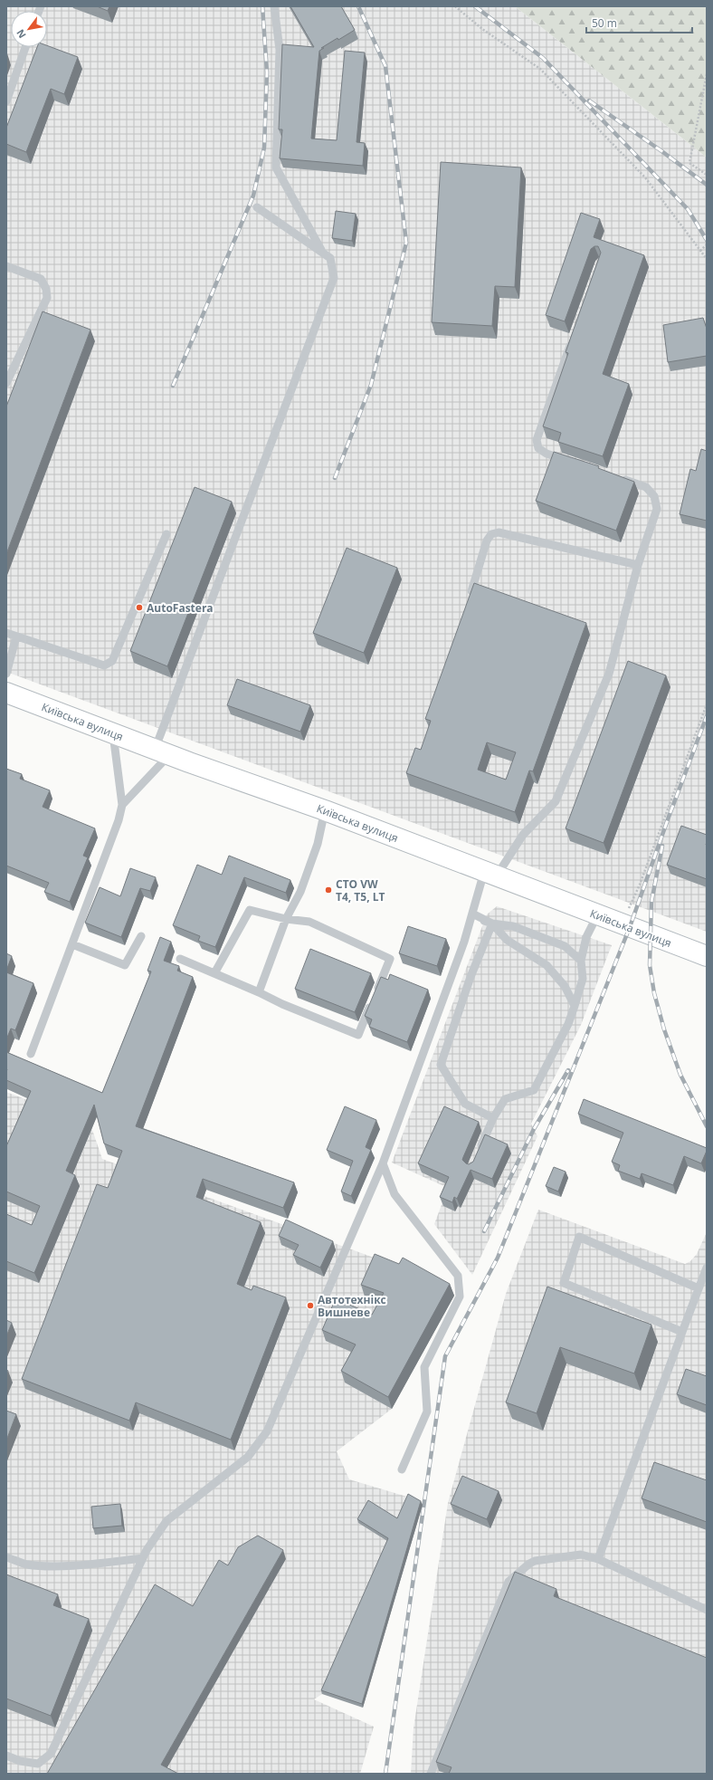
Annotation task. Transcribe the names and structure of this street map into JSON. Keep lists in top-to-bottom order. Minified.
{"streets":{"main road":["Київська вулиця"]},"places":["AutoFastera","СТО VW T4, T5, LT","Автотехнікс Вишневе"],"scale_bar":"50 m","north":"bottom left"}
